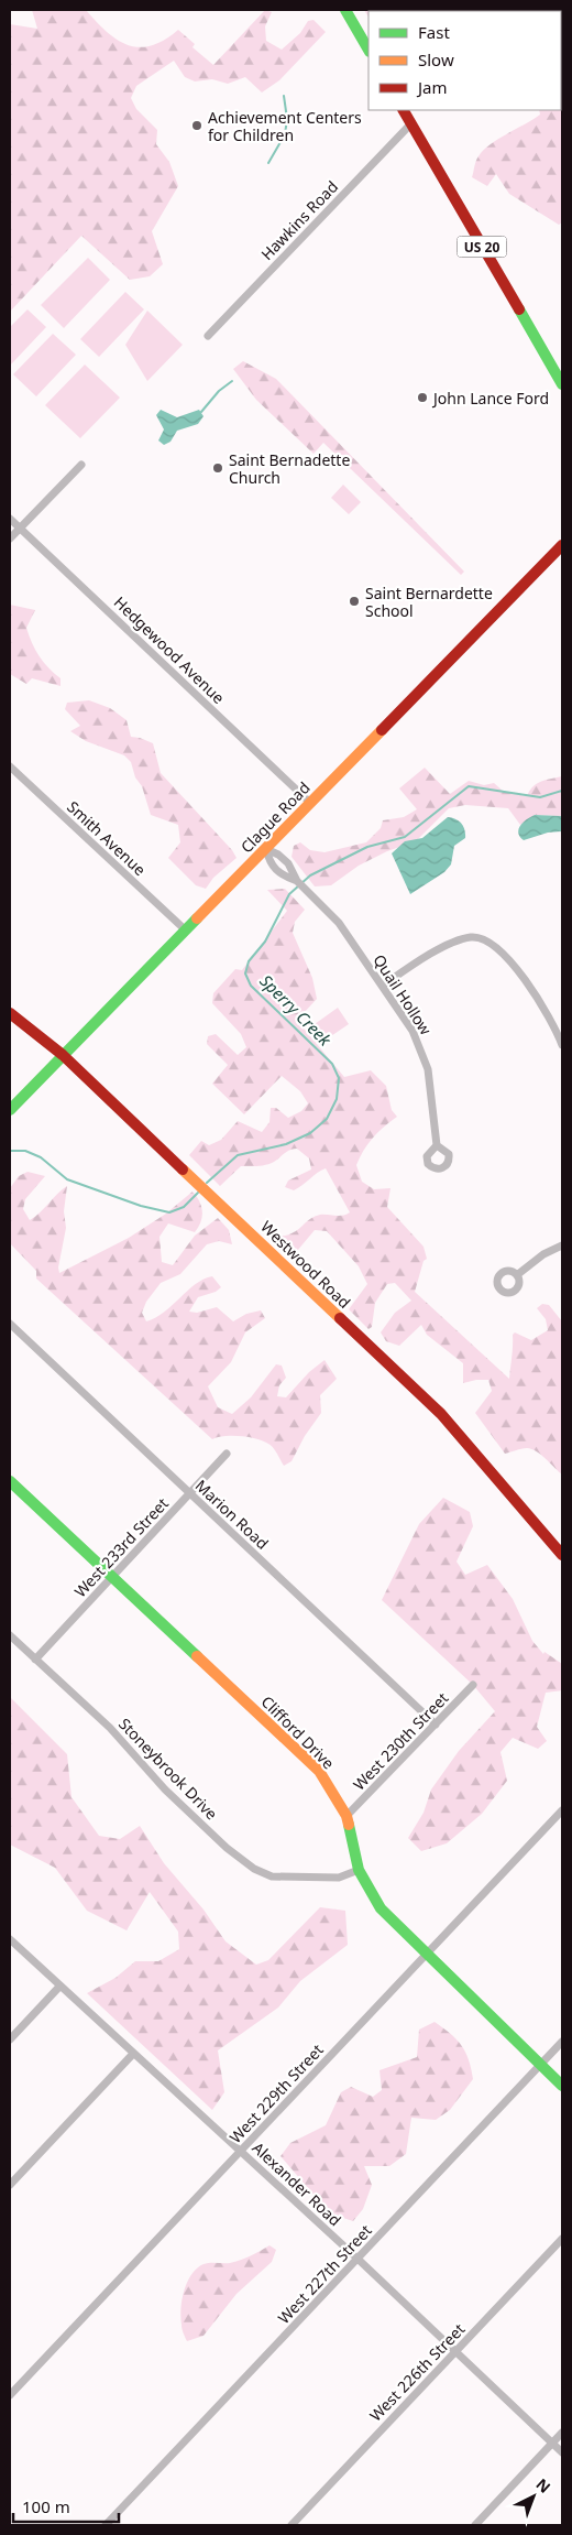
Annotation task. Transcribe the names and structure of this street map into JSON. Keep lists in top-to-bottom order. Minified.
{"streets":{"street":["Hawkins Road","US 20","Hedgewood Avenue","Clague Road","Smith Avenue","Quail Hollow","Westwood Road","Marion Road","West 233rd Street","Clifford Drive","West 230th Street","Stoneybrook Drive","West 229th Street","Alexander Road","West 227th Street","West 226th Street"]},"crossings":[["Hawkins Road","US 20"],["Hedgewood Avenue","Clague Road"],["Clague Road","Smith Avenue"],["Clague Road","Quail Hollow"],["Clague Road","Westwood Road"],["Marion Road","West 233rd Street"],["Marion Road","West 230th Street"],["West 233rd Street","Clifford Drive"],["West 233rd Street","Stoneybrook Drive"],["Clifford Drive","West 230th Street"],["Clifford Drive","Stoneybrook Drive"],["Clifford Drive","West 229th Street"],["Clifford Drive","West 227th Street"],["West 229th Street","Alexander Road"],["Alexander Road","West 227th Street"],["Alexander Road","West 226th Street"]],"water":["Sperry Creek"],"places":["Achievement Centers for Children","John Lance Ford","Saint Bernadette Church","Saint Bernardette School"],"legend":["Fast","Slow","Jam"],"scale_bar":"100 m","north":"top right"}
